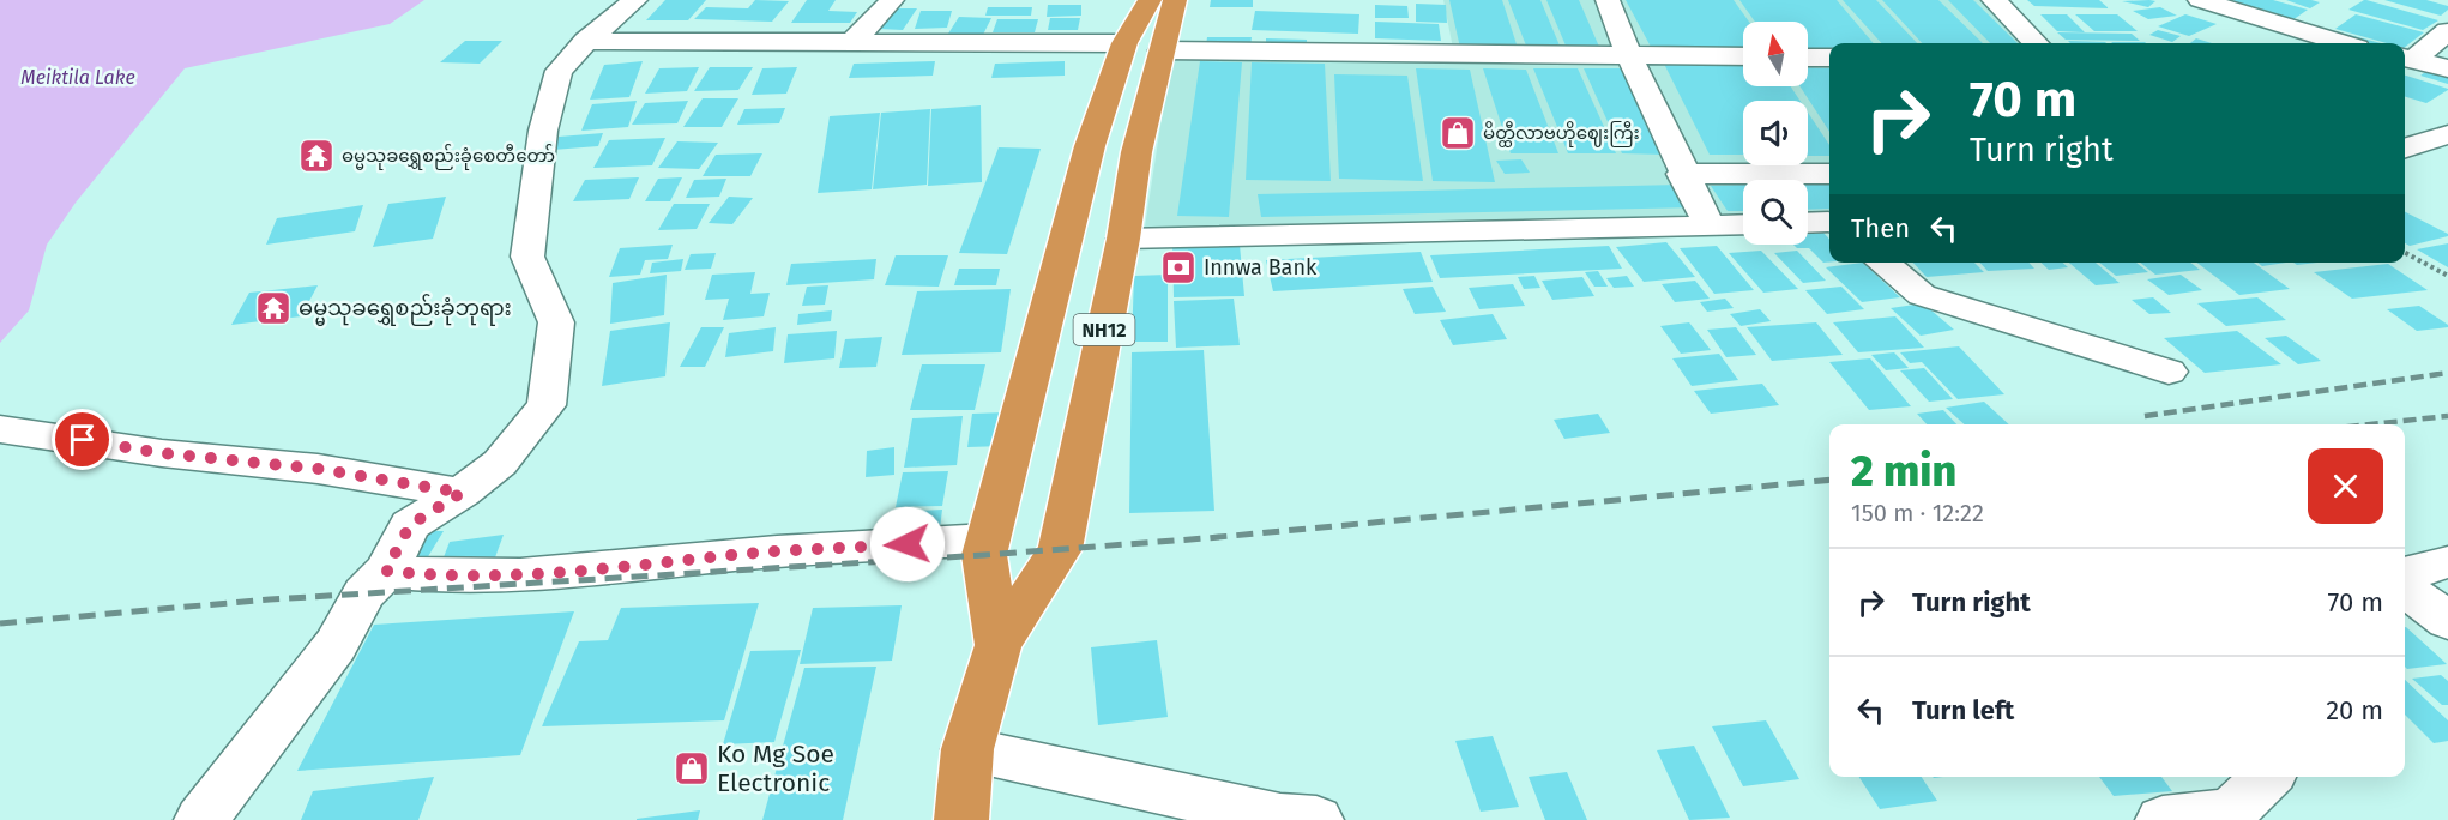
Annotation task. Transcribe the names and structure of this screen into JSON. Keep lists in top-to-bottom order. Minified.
{"streets":{"highway":["NH12"]},"water":["Meiktila Lake"],"places":{"shop":["မိတ္ထီလာဗဟိုဈေးကြီး","Ko Mg Soe Electronic"],"temple":["ဓမ္မသုခရွှေစည်းခုံစေတီတော်","ဓမ္မသုခရွှေစည်းခုံဘုရား"],"bank":["Innwa Bank"]},"north":"top","page":{"turn":["70 m","Turn right"],"then":"Then","heading":["2 min","150 m · 12:22"],"list":[{"name":"Turn right","value":"70 m"},{"name":"Turn left","value":"20 m"}]}}
